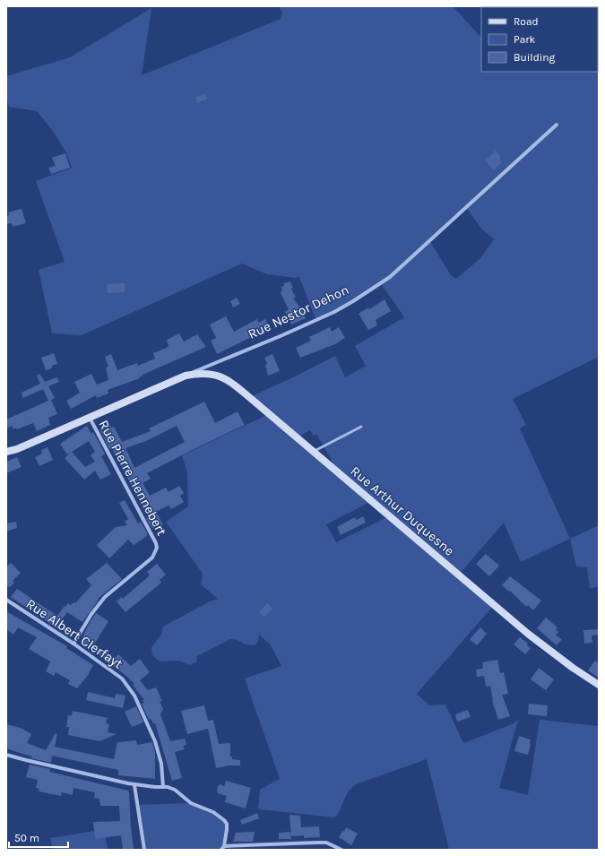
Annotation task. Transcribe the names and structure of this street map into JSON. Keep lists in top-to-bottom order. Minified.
{"streets":{"main road":["Rue Nestor Dehon","Rue Arthur Duquesne"],"street":["Rue Pierre Hennebert","Rue Albert Clerfayt"]},"crossings":[["Rue Nestor Dehon","Rue Pierre Hennebert"],["Rue Nestor Dehon","Rue Arthur Duquesne"],["Rue Pierre Hennebert","Rue Albert Clerfayt"]],"legend":["Road","Park","Building"],"scale_bar":"50 m"}
